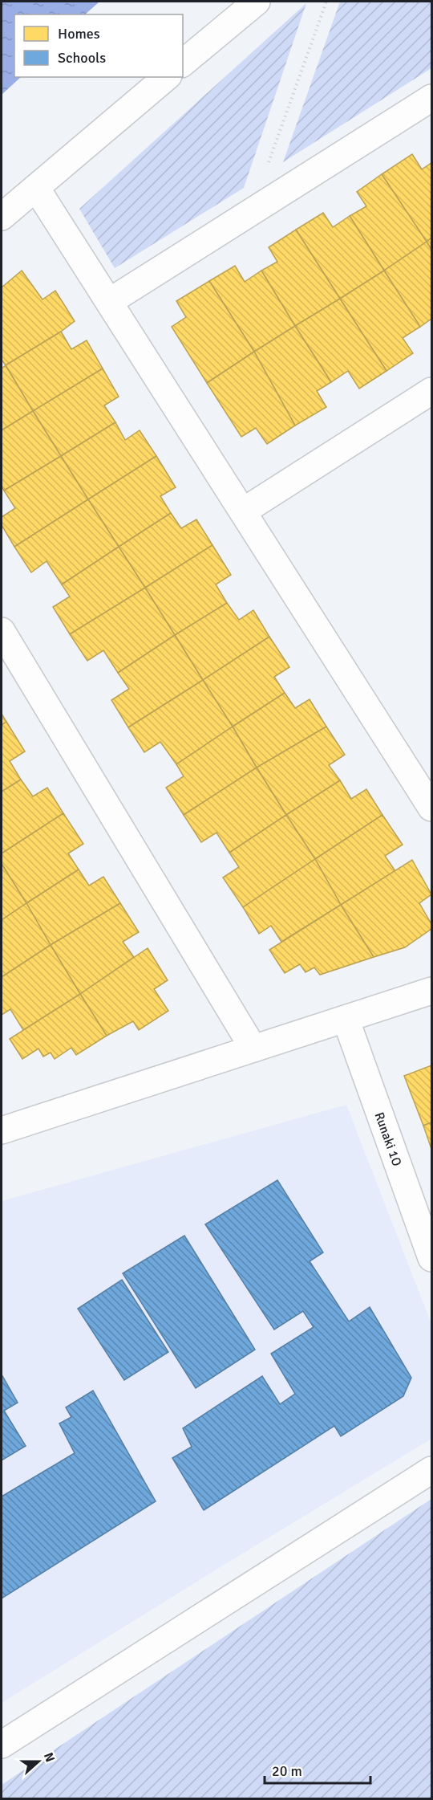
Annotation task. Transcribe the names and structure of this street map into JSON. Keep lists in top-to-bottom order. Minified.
{"streets":{"street":["Runaki 1O"]},"legend":["Homes","Schools"],"scale_bar":"20 m","north":"right"}
